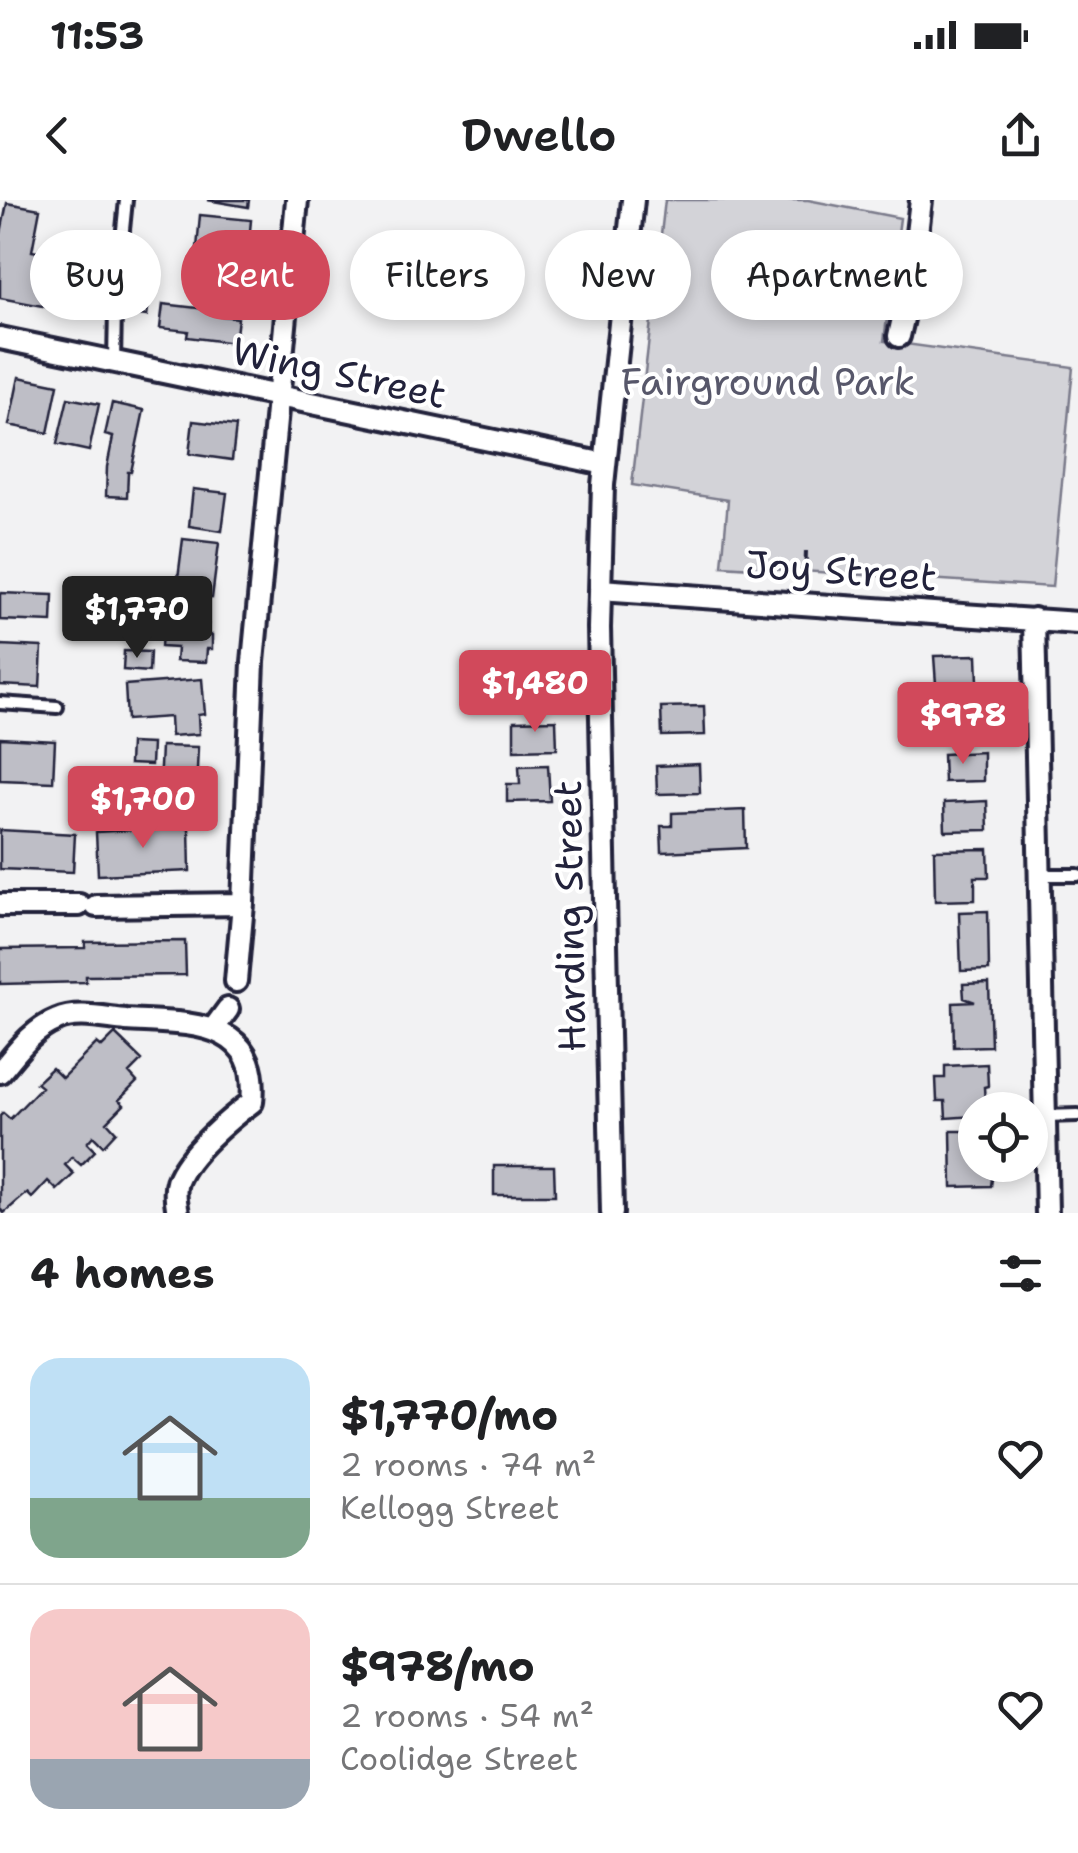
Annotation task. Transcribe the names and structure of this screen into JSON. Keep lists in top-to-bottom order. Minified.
{"streets":{"street":["Wing Street","Joy Street","Harding Street"]},"crossings":[["Wing Street","Harding Street"],["Joy Street","Harding Street"]],"parks":["Fairground Park"],"page":{"status":"11:53","header":"Dwello","chip":["Buy","Rent","Filters","New","Apartment"],"price":["$1,770","$1,480","$978","$1,700"],"heading":"4 homes","list":[{"name":"$1,770/mo","note":"2 rooms · 74 m² · Kellogg Street"},{"name":"$978/mo","note":"2 rooms · 54 m² · Coolidge Street"}]}}
